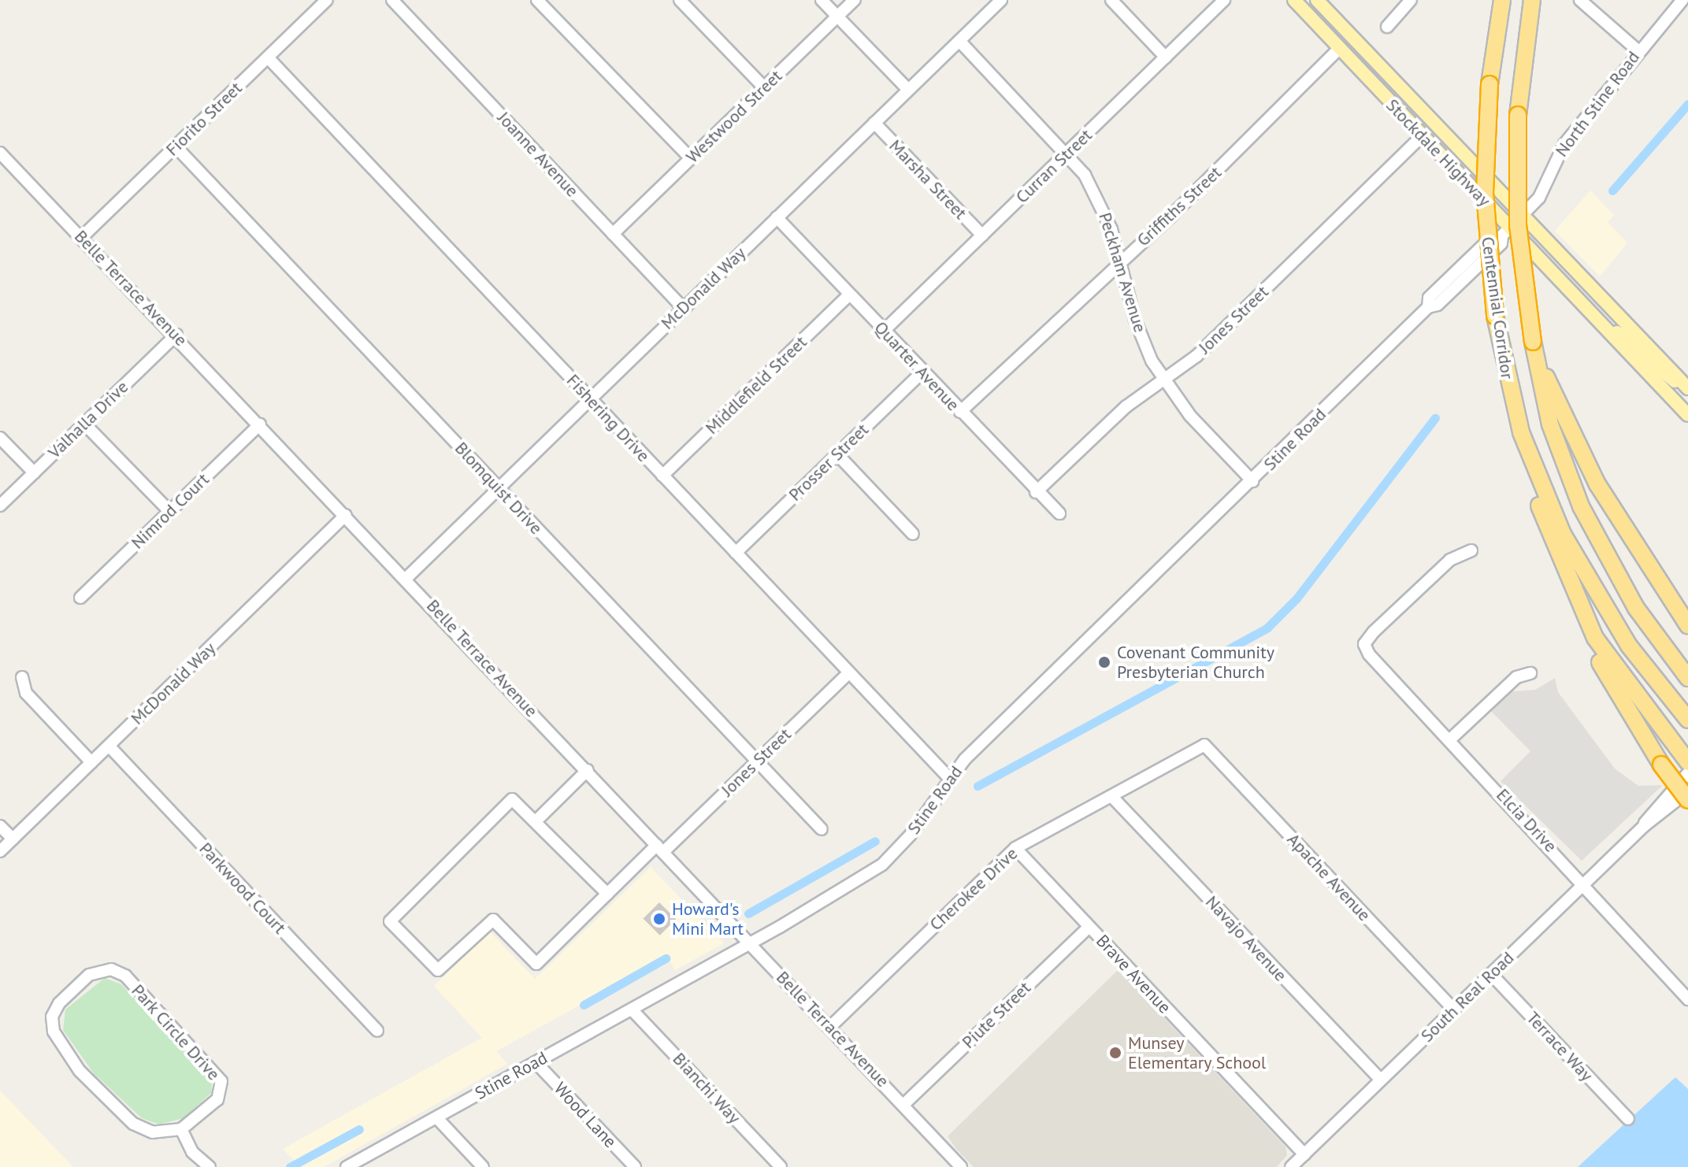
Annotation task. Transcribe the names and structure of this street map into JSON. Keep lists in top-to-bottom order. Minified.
{"streets":{"highway":["Centennial Corridor"],"main road":["Stockdale Highway"],"street":["North Stine Road","Westwood Street","Fiorito Street","Joanne Avenue","Curran Street","Marsha Street","Griffiths Street","Peckham Avenue","Belle Terrace Avenue","McDonald Way","Jones Street","Quarter Avenue","Middlefield Street","Fishering Drive","Valhalla Drive","Stine Road","Prosser Street","Blomquist Drive","Nimrod Court","Elcia Drive","Apache Avenue","Parkwood Court","Cherokee Drive","Navajo Avenue","Brave Avenue","South Real Road","Piute Street","Park Circle Drive","Terrace Way","Bianchi Way","Wood Lane"]},"crossings":[["North Stine Road","Stockdale Highway"],["North Stine Road","Stine Road"],["Westwood Street","Joanne Avenue"],["Fiorito Street","Belle Terrace Avenue"],["Fiorito Street","Fishering Drive"],["Fiorito Street","Blomquist Drive"],["Stockdale Highway","Griffiths Street"],["Stockdale Highway","Jones Street"],["Stockdale Highway","Stine Road"],["Joanne Avenue","McDonald Way"],["Curran Street","Marsha Street"],["Curran Street","Peckham Avenue"],["Curran Street","Quarter Avenue"],["Marsha Street","McDonald Way"],["Griffiths Street","Peckham Avenue"],["Griffiths Street","Quarter Avenue"],["Peckham Avenue","McDonald Way"],["Peckham Avenue","Jones Street"],["Peckham Avenue","Stine Road"],["Belle Terrace Avenue","McDonald Way"],["Belle Terrace Avenue","Jones Street"],["Belle Terrace Avenue","Valhalla Drive"],["Belle Terrace Avenue","Stine Road"],["Belle Terrace Avenue","Nimrod Court"],["Belle Terrace Avenue","Cherokee Drive"],["Belle Terrace Avenue","Piute Street"],["McDonald Way","Quarter Avenue"],["McDonald Way","Fishering Drive"],["McDonald Way","Blomquist Drive"],["McDonald Way","Parkwood Court"],["Jones Street","Quarter Avenue"],["Jones Street","Fishering Drive"],["Jones Street","Blomquist Drive"],["Quarter Avenue","Middlefield Street"],["Quarter Avenue","Prosser Street"],["Middlefield Street","Fishering Drive"],["Fishering Drive","Stine Road"],["Fishering Drive","Prosser Street"],["Stine Road","Bianchi Way"],["Stine Road","Wood Lane"],["Elcia Drive","South Real Road"],["Apache Avenue","Cherokee Drive"],["Apache Avenue","South Real Road"],["Cherokee Drive","Navajo Avenue"],["Cherokee Drive","Brave Avenue"],["Navajo Avenue","South Real Road"],["Brave Avenue","South Real Road"],["Brave Avenue","Piute Street"],["South Real Road","Terrace Way"]],"places":["Covenant Community Presbyterian Church","Howard's Mini Mart","Munsey Elementary School"]}
